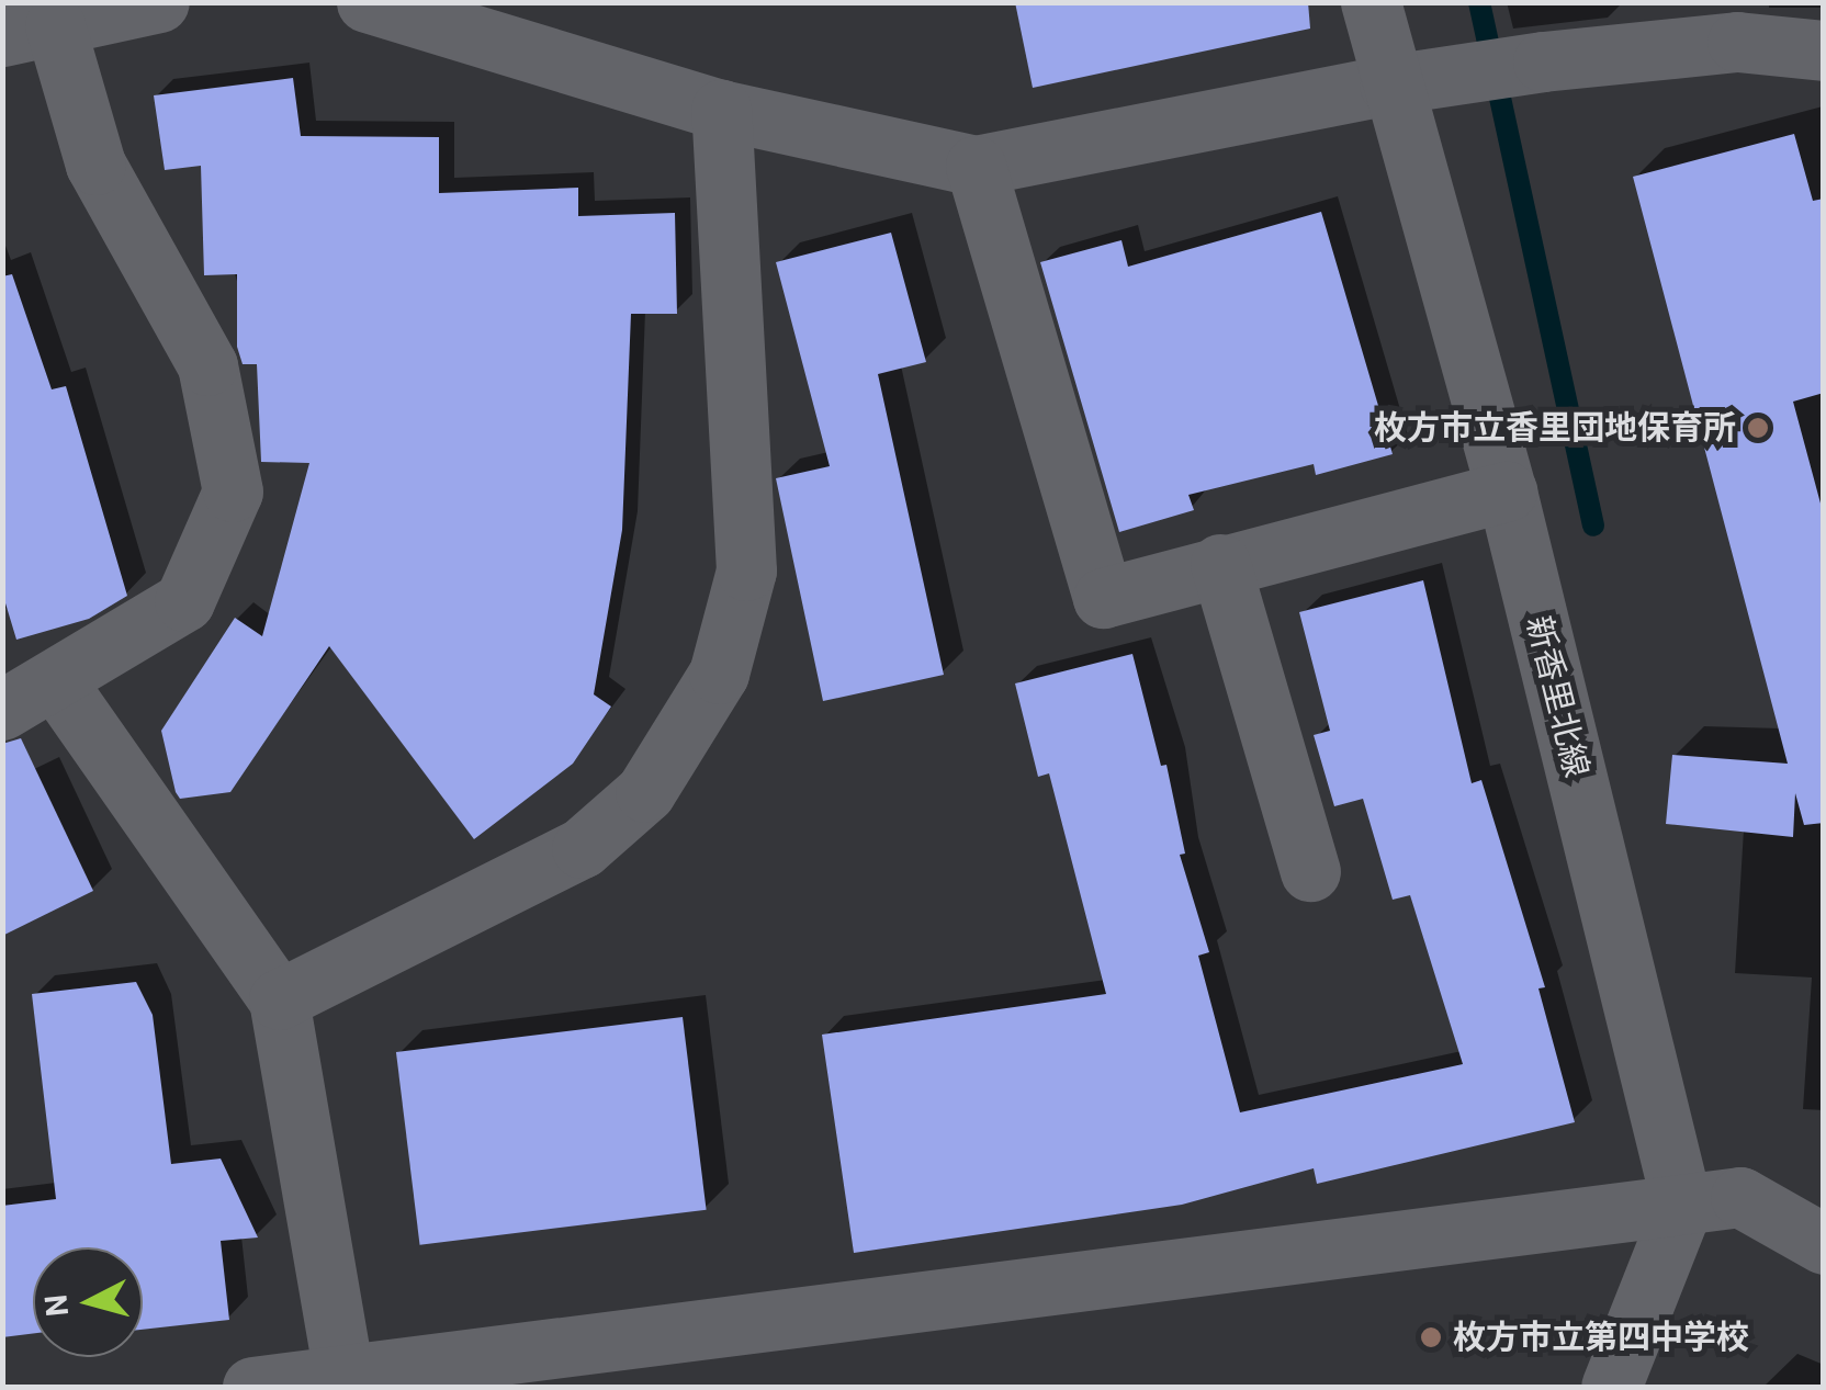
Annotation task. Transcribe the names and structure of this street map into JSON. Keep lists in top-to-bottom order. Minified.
{"streets":{"street":["新香里北線"]},"places":["枚方市立香里団地保育所","枚方市立第四中学校"],"north":"left"}
